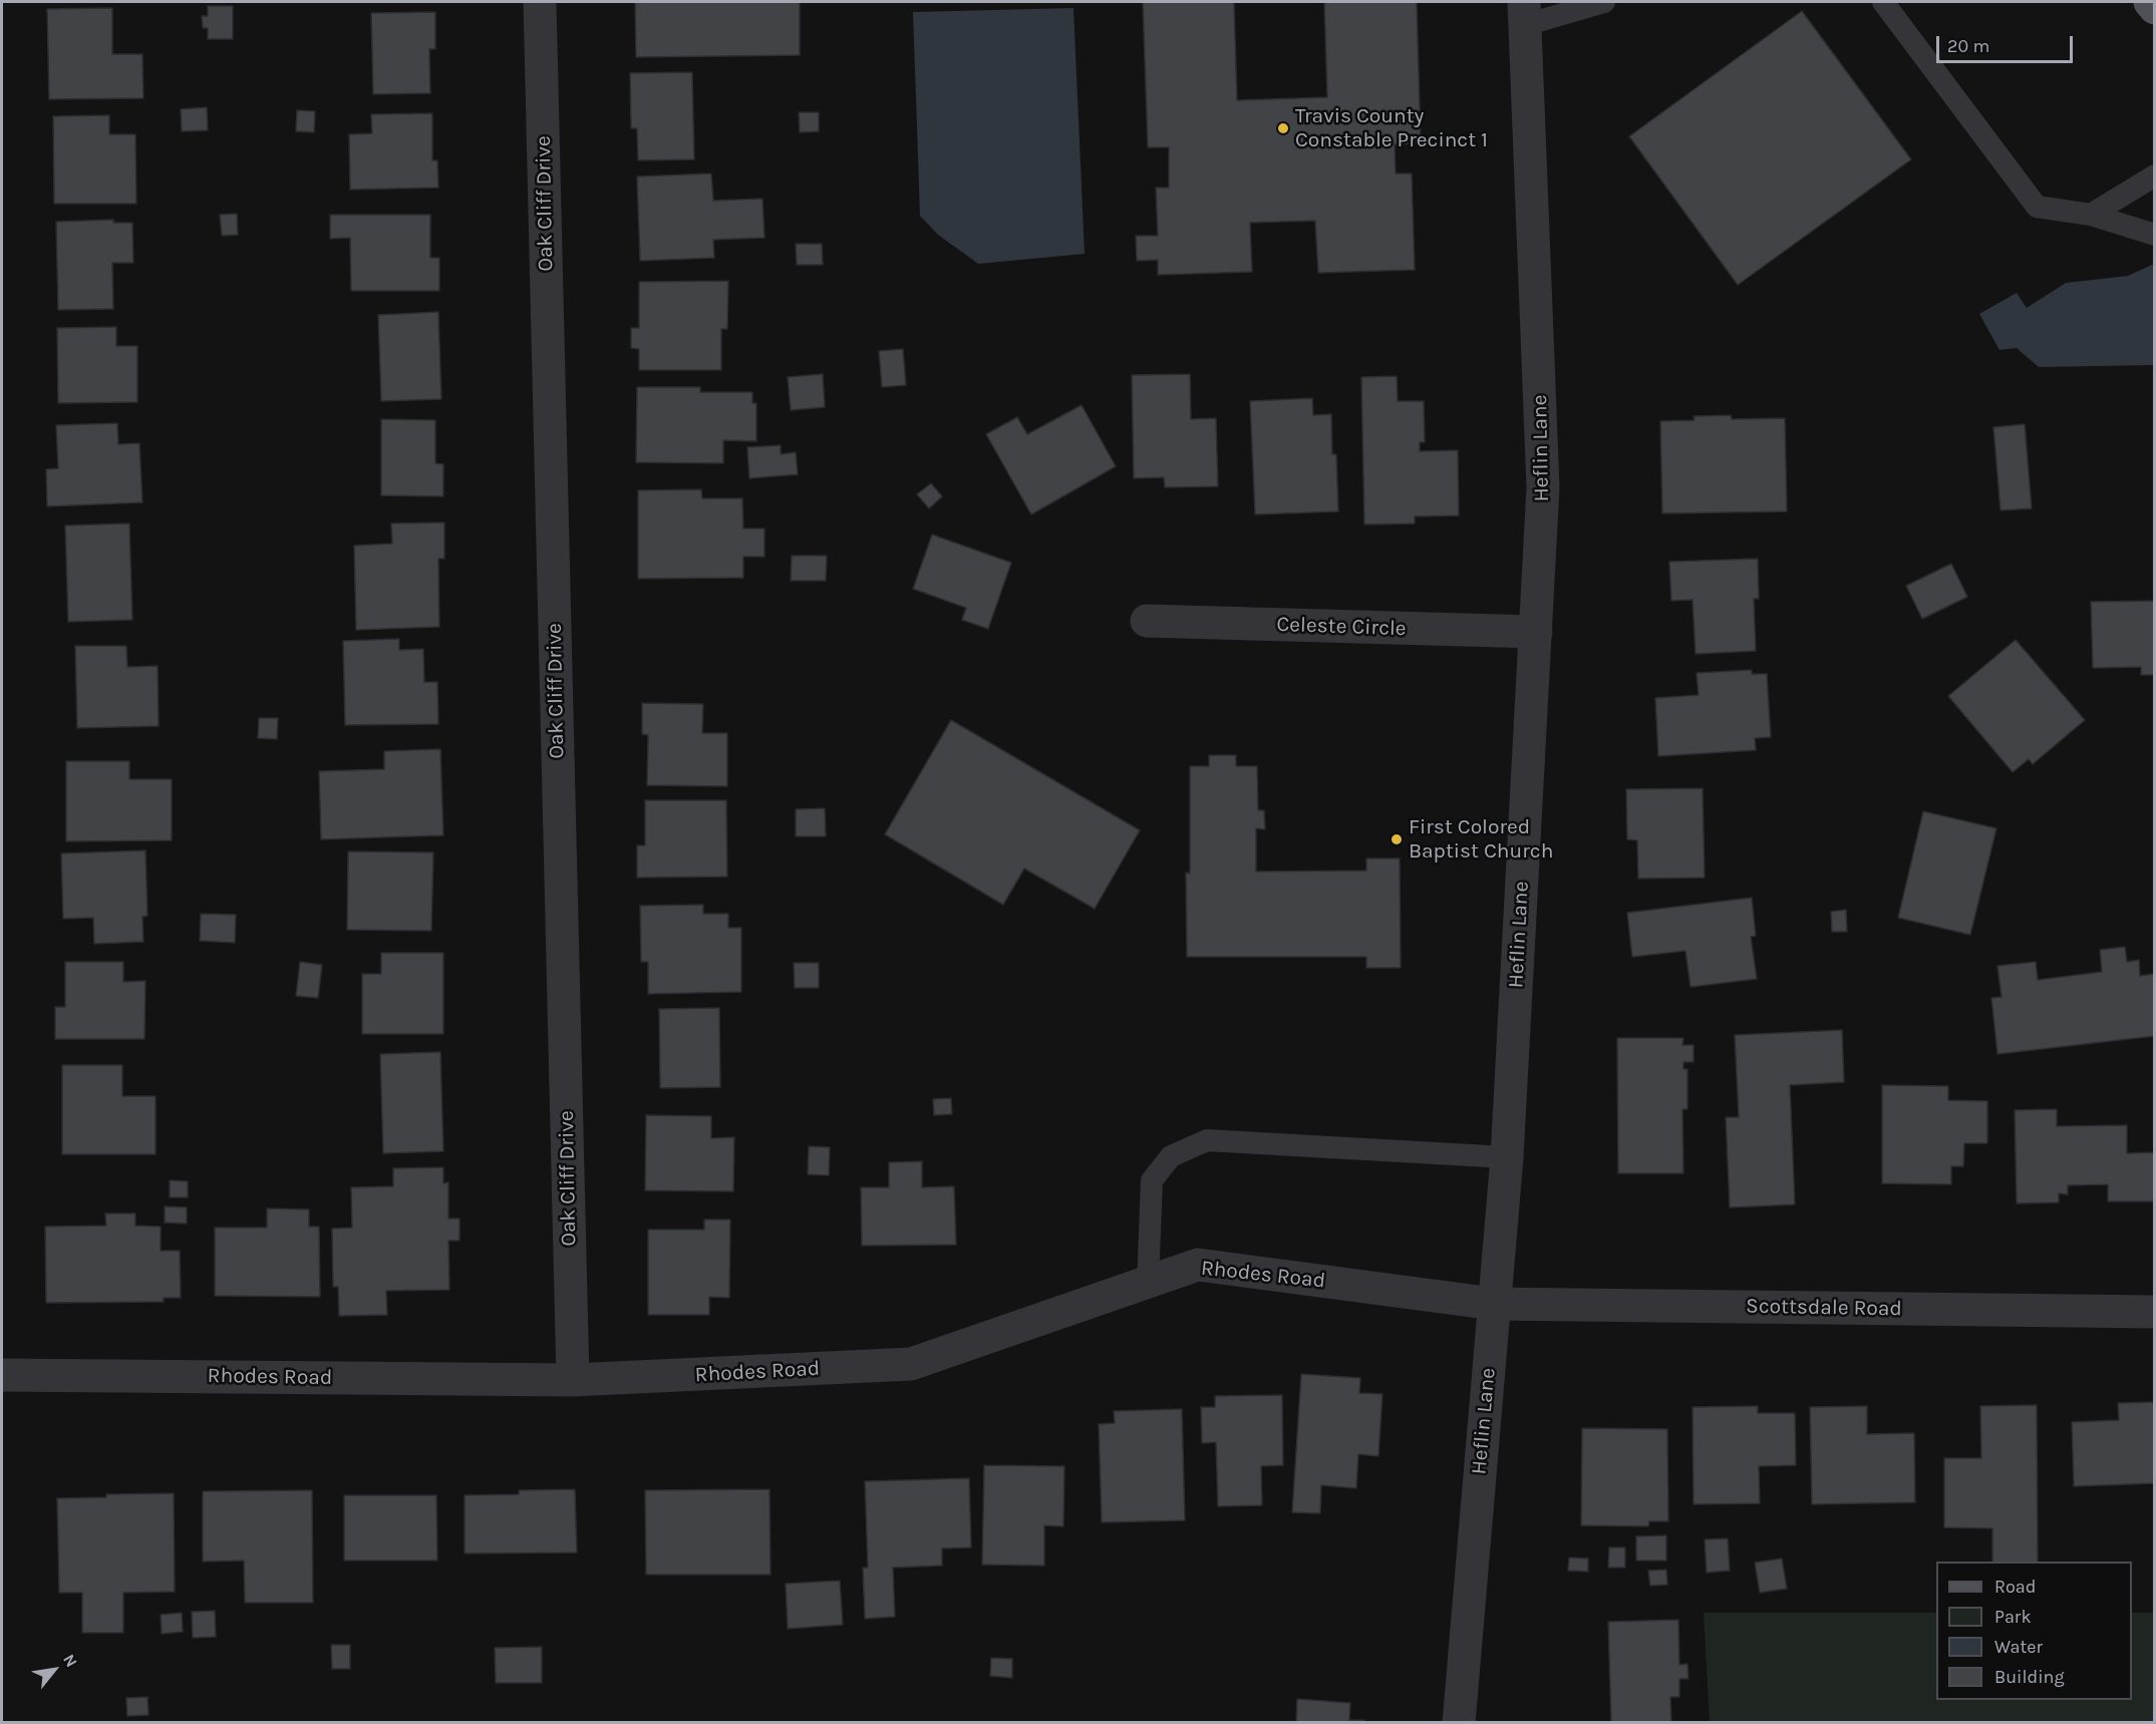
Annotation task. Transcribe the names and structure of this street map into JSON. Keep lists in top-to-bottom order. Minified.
{"streets":{"street":["Oak Cliff Drive","Heflin Lane","Celeste Circle","Rhodes Road","Scottsdale Road"]},"crossings":[["Oak Cliff Drive","Rhodes Road"],["Heflin Lane","Celeste Circle"],["Heflin Lane","Rhodes Road"],["Heflin Lane","Scottsdale Road"],["Rhodes Road","Scottsdale Road"]],"places":["Travis County Constable Precinct 1","First Colored Baptist Church"],"legend":["Road","Park","Water","Building"],"scale_bar":"20 m","north":"top right"}
